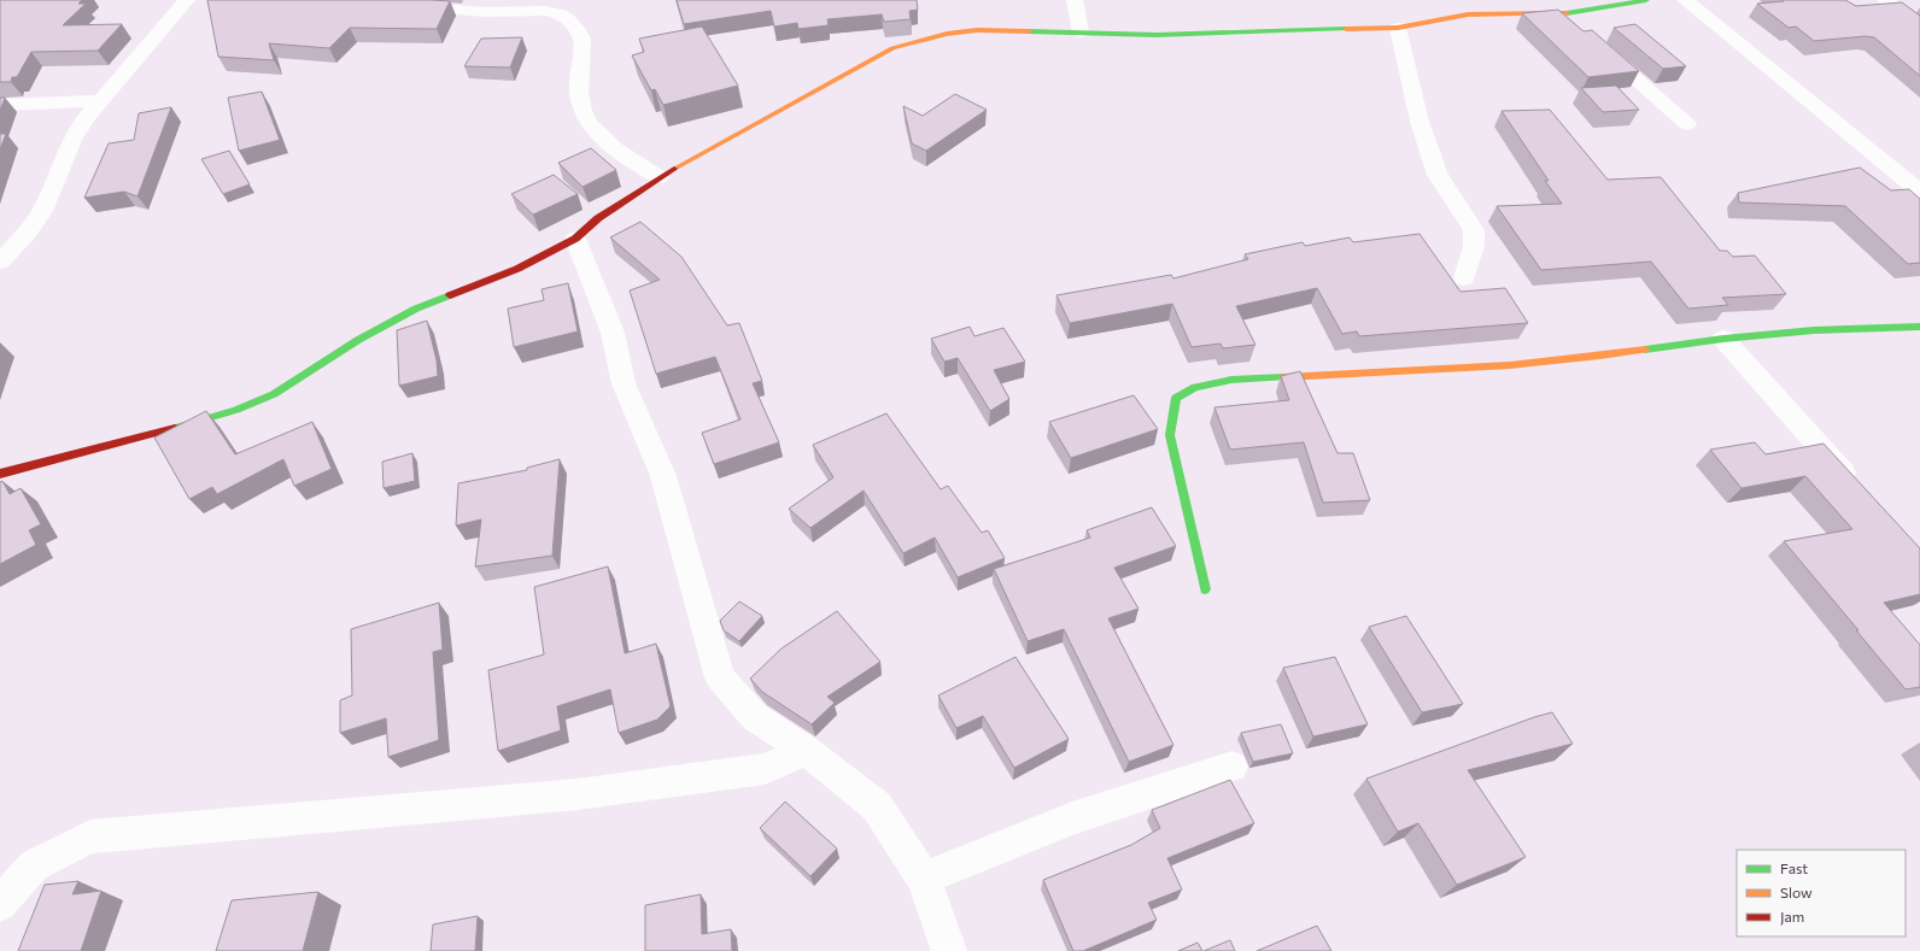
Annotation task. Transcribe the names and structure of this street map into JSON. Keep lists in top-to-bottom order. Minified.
{"legend":["Fast","Slow","Jam"]}
